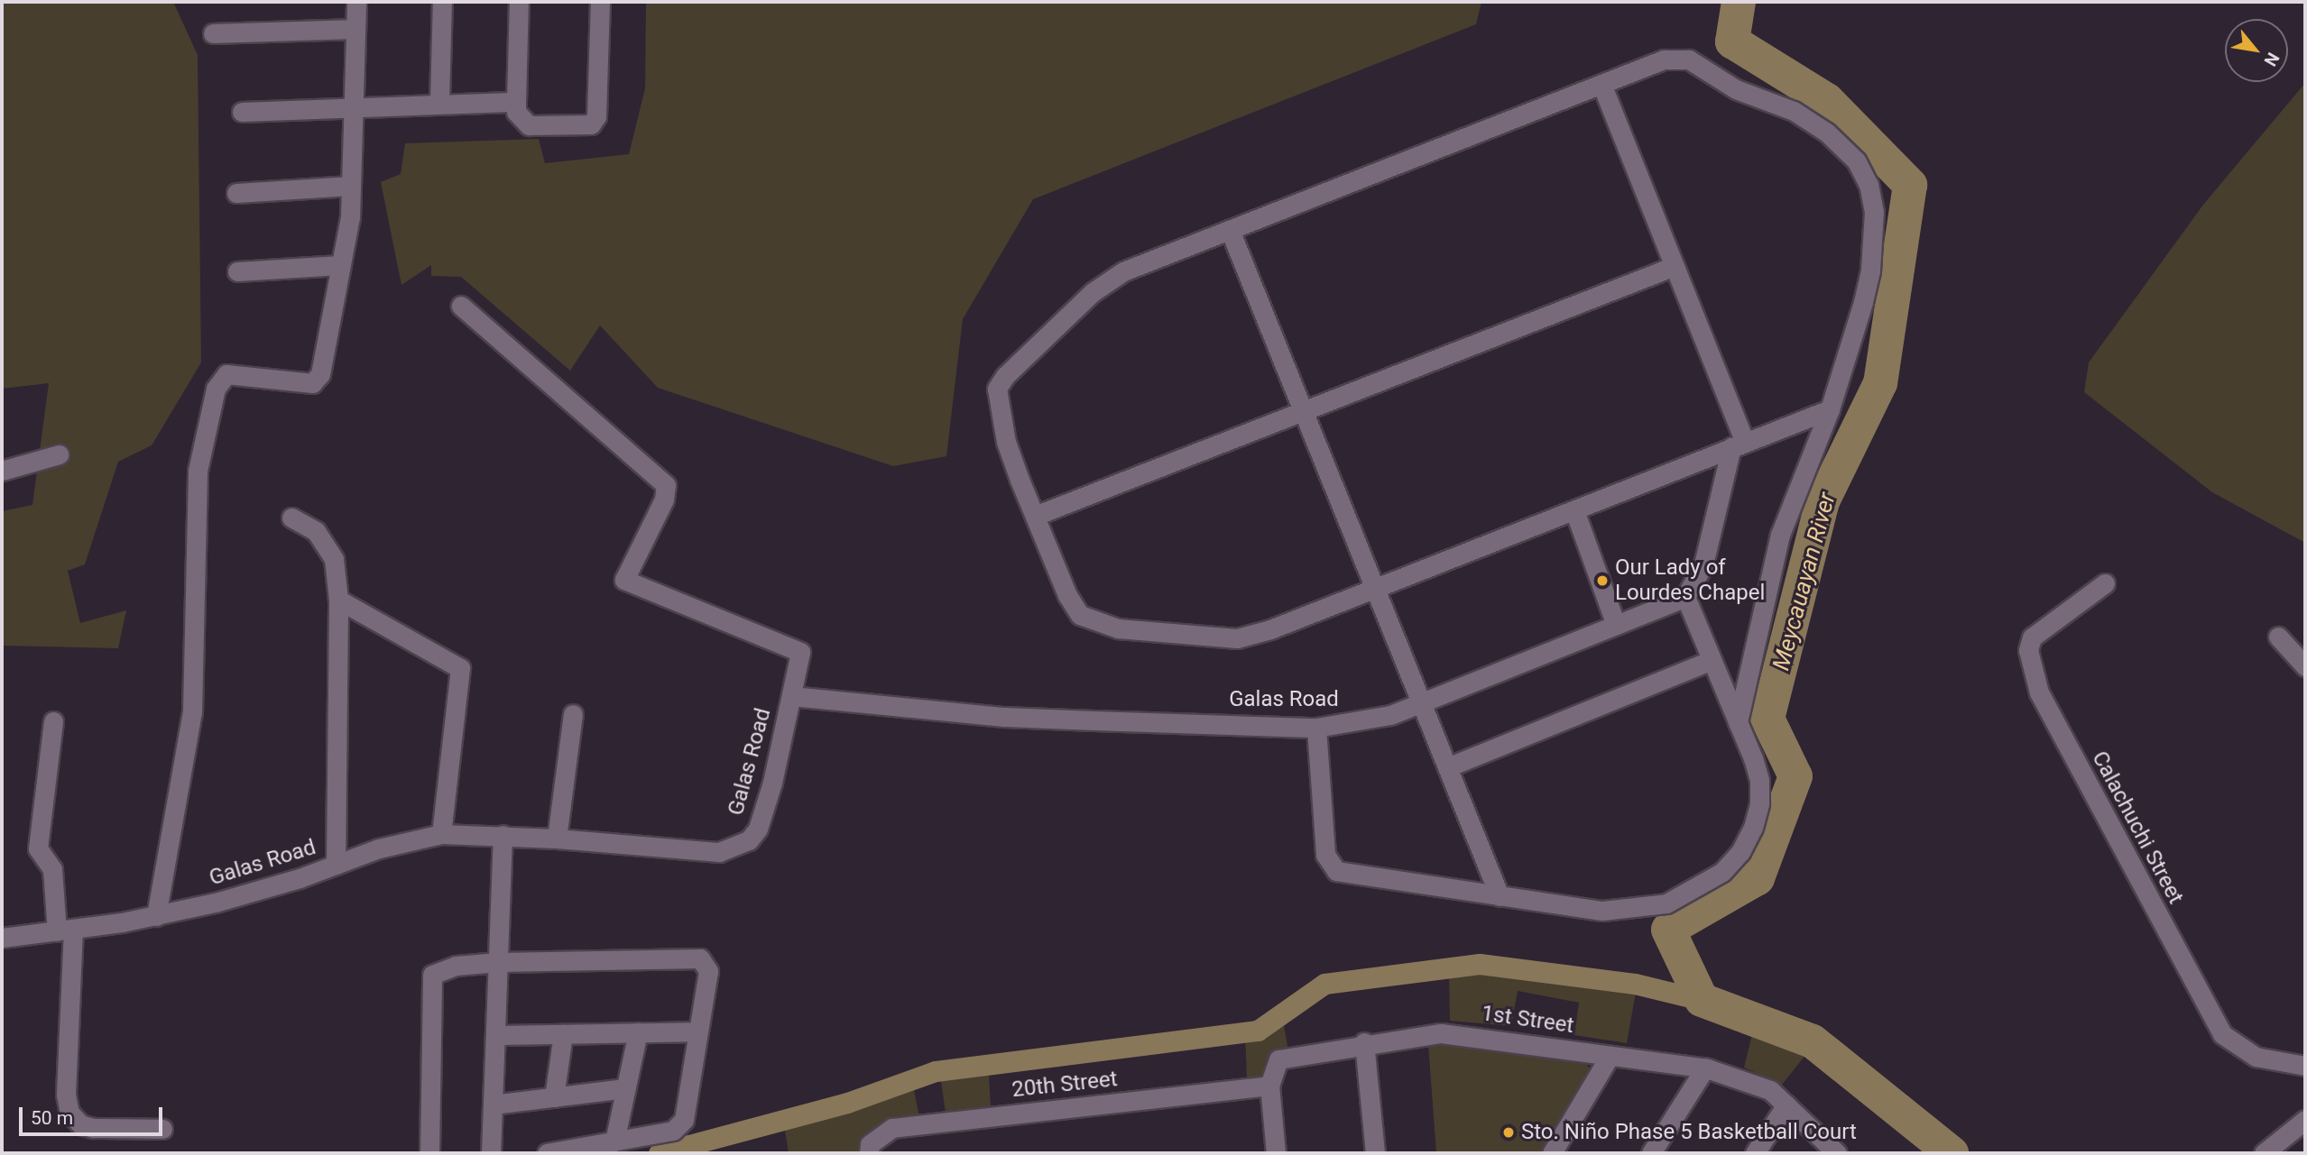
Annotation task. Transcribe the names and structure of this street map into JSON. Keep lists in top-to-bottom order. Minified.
{"streets":{"street":["Galas Road","Calachuchi Street","1st Street","20th Street"]},"crossings":[["1st Street","20th Street"]],"water":["Meycauayan River"],"places":["Our Lady of Lourdes Chapel","Sto. Niño Phase 5 Basketball Court"],"scale_bar":"50 m","north":"bottom right"}
